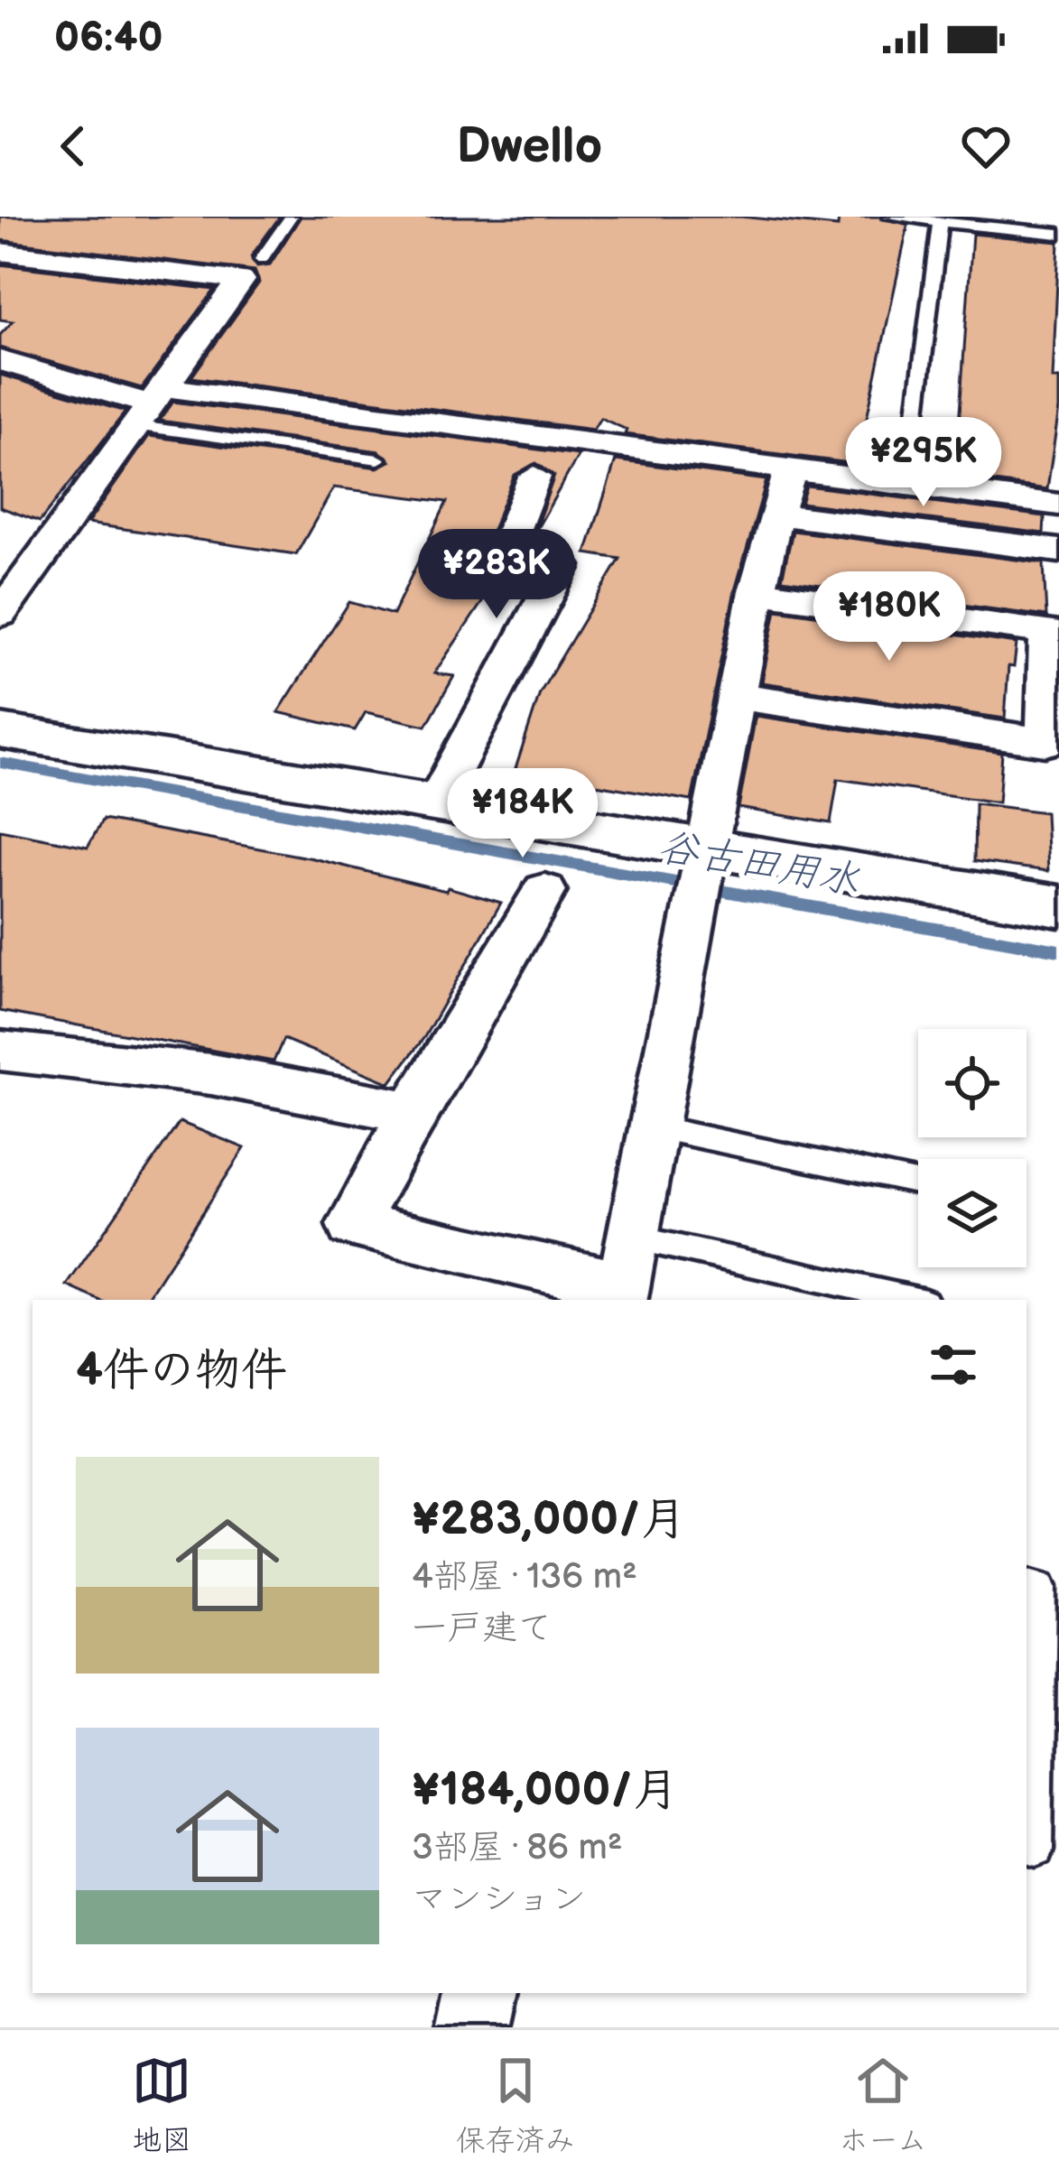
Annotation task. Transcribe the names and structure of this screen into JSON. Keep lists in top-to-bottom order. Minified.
{"water":["谷古田用水"],"page":{"status":"06:40","header":"Dwello","price":["¥295K","¥283K","¥180K","¥184K"],"heading":"4件の物件","list":[{"name":"¥283,000/月","note":"4部屋 · 136 m² · 一戸建て"},{"name":"¥184,000/月","note":"3部屋 · 86 m² · マンション"}],"tabs":["地図","保存済み","ホーム"]}}
